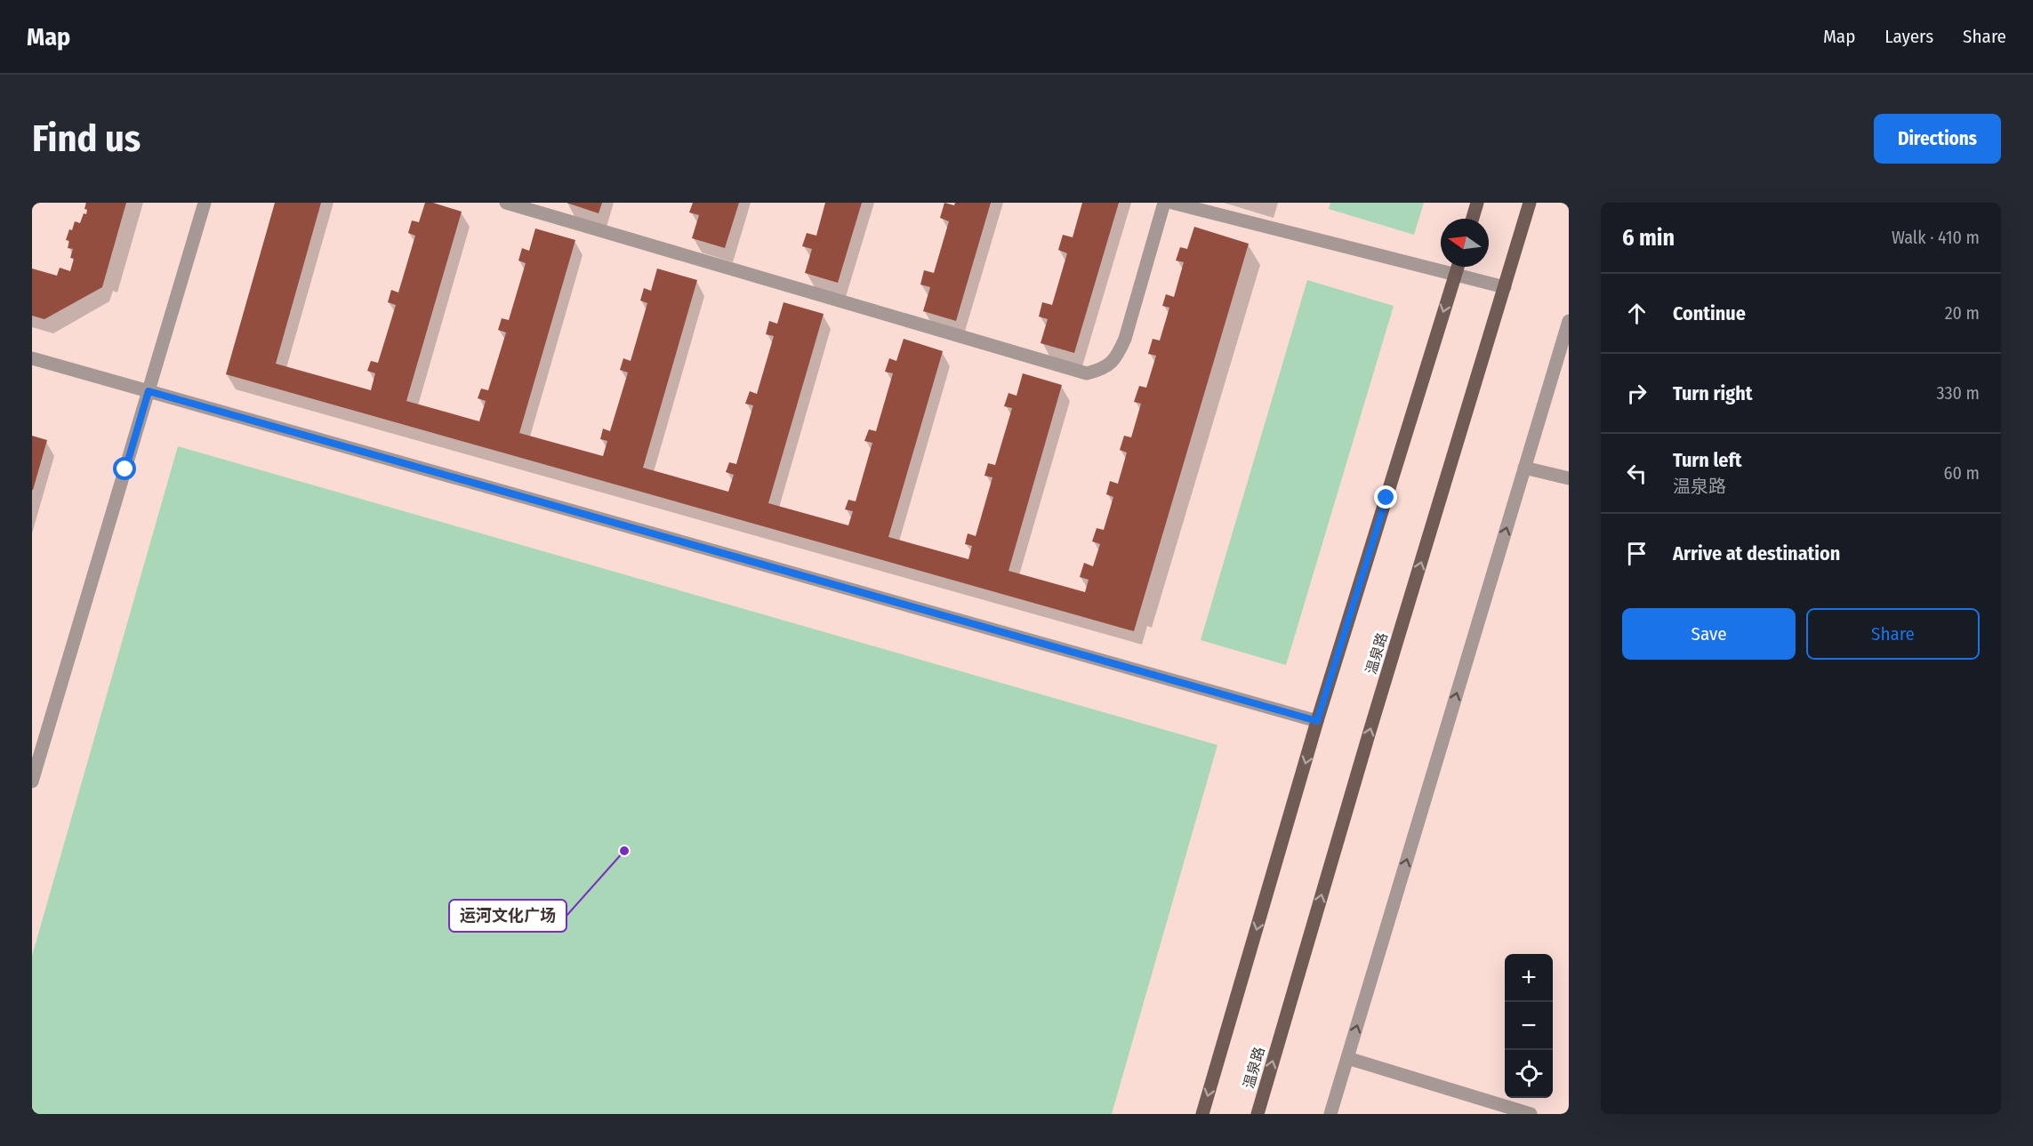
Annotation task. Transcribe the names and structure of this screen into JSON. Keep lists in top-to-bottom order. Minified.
{"streets":{"main road":["温泉路"]},"places":["运河文化广场"],"north":"left","page":{"header":"Map","nav":["Map","Layers","Share"],"buttons":["Directions",["Save","Share"]],"title":"Find us","heading":["6 min","Walk · 410 m"],"list":[["Continue","20 m"],["Turn right","330 m"],["Turn left","温泉路","60 m"],"Arrive at destination"],"map_buttons":["+","−"]}}
